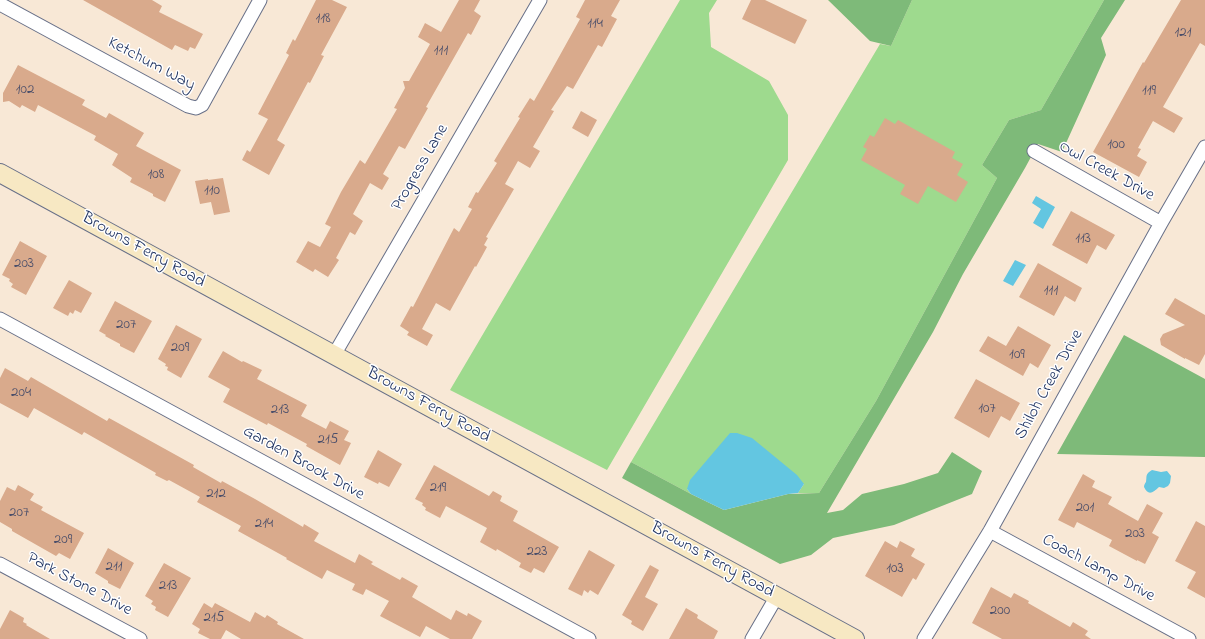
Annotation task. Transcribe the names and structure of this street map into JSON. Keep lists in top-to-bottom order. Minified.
{"streets":{"street":["Ketchum Way","Progress Lane","Owl Creek Drive","Browns Ferry Road","Shiloh Creek Drive","Garden Brook Drive","Coach Lamp Drive","Park Stone Drive"]},"crossings":[["Progress Lane","Browns Ferry Road"],["Owl Creek Drive","Shiloh Creek Drive"],["Shiloh Creek Drive","Coach Lamp Drive"]],"house_numbers":["118","114","121","111","102","119","100","108","110","113","203","111","207","209","109","204","107","213","215","219","212","201","207","214","203","209","223","211","103","213","200","215"]}
